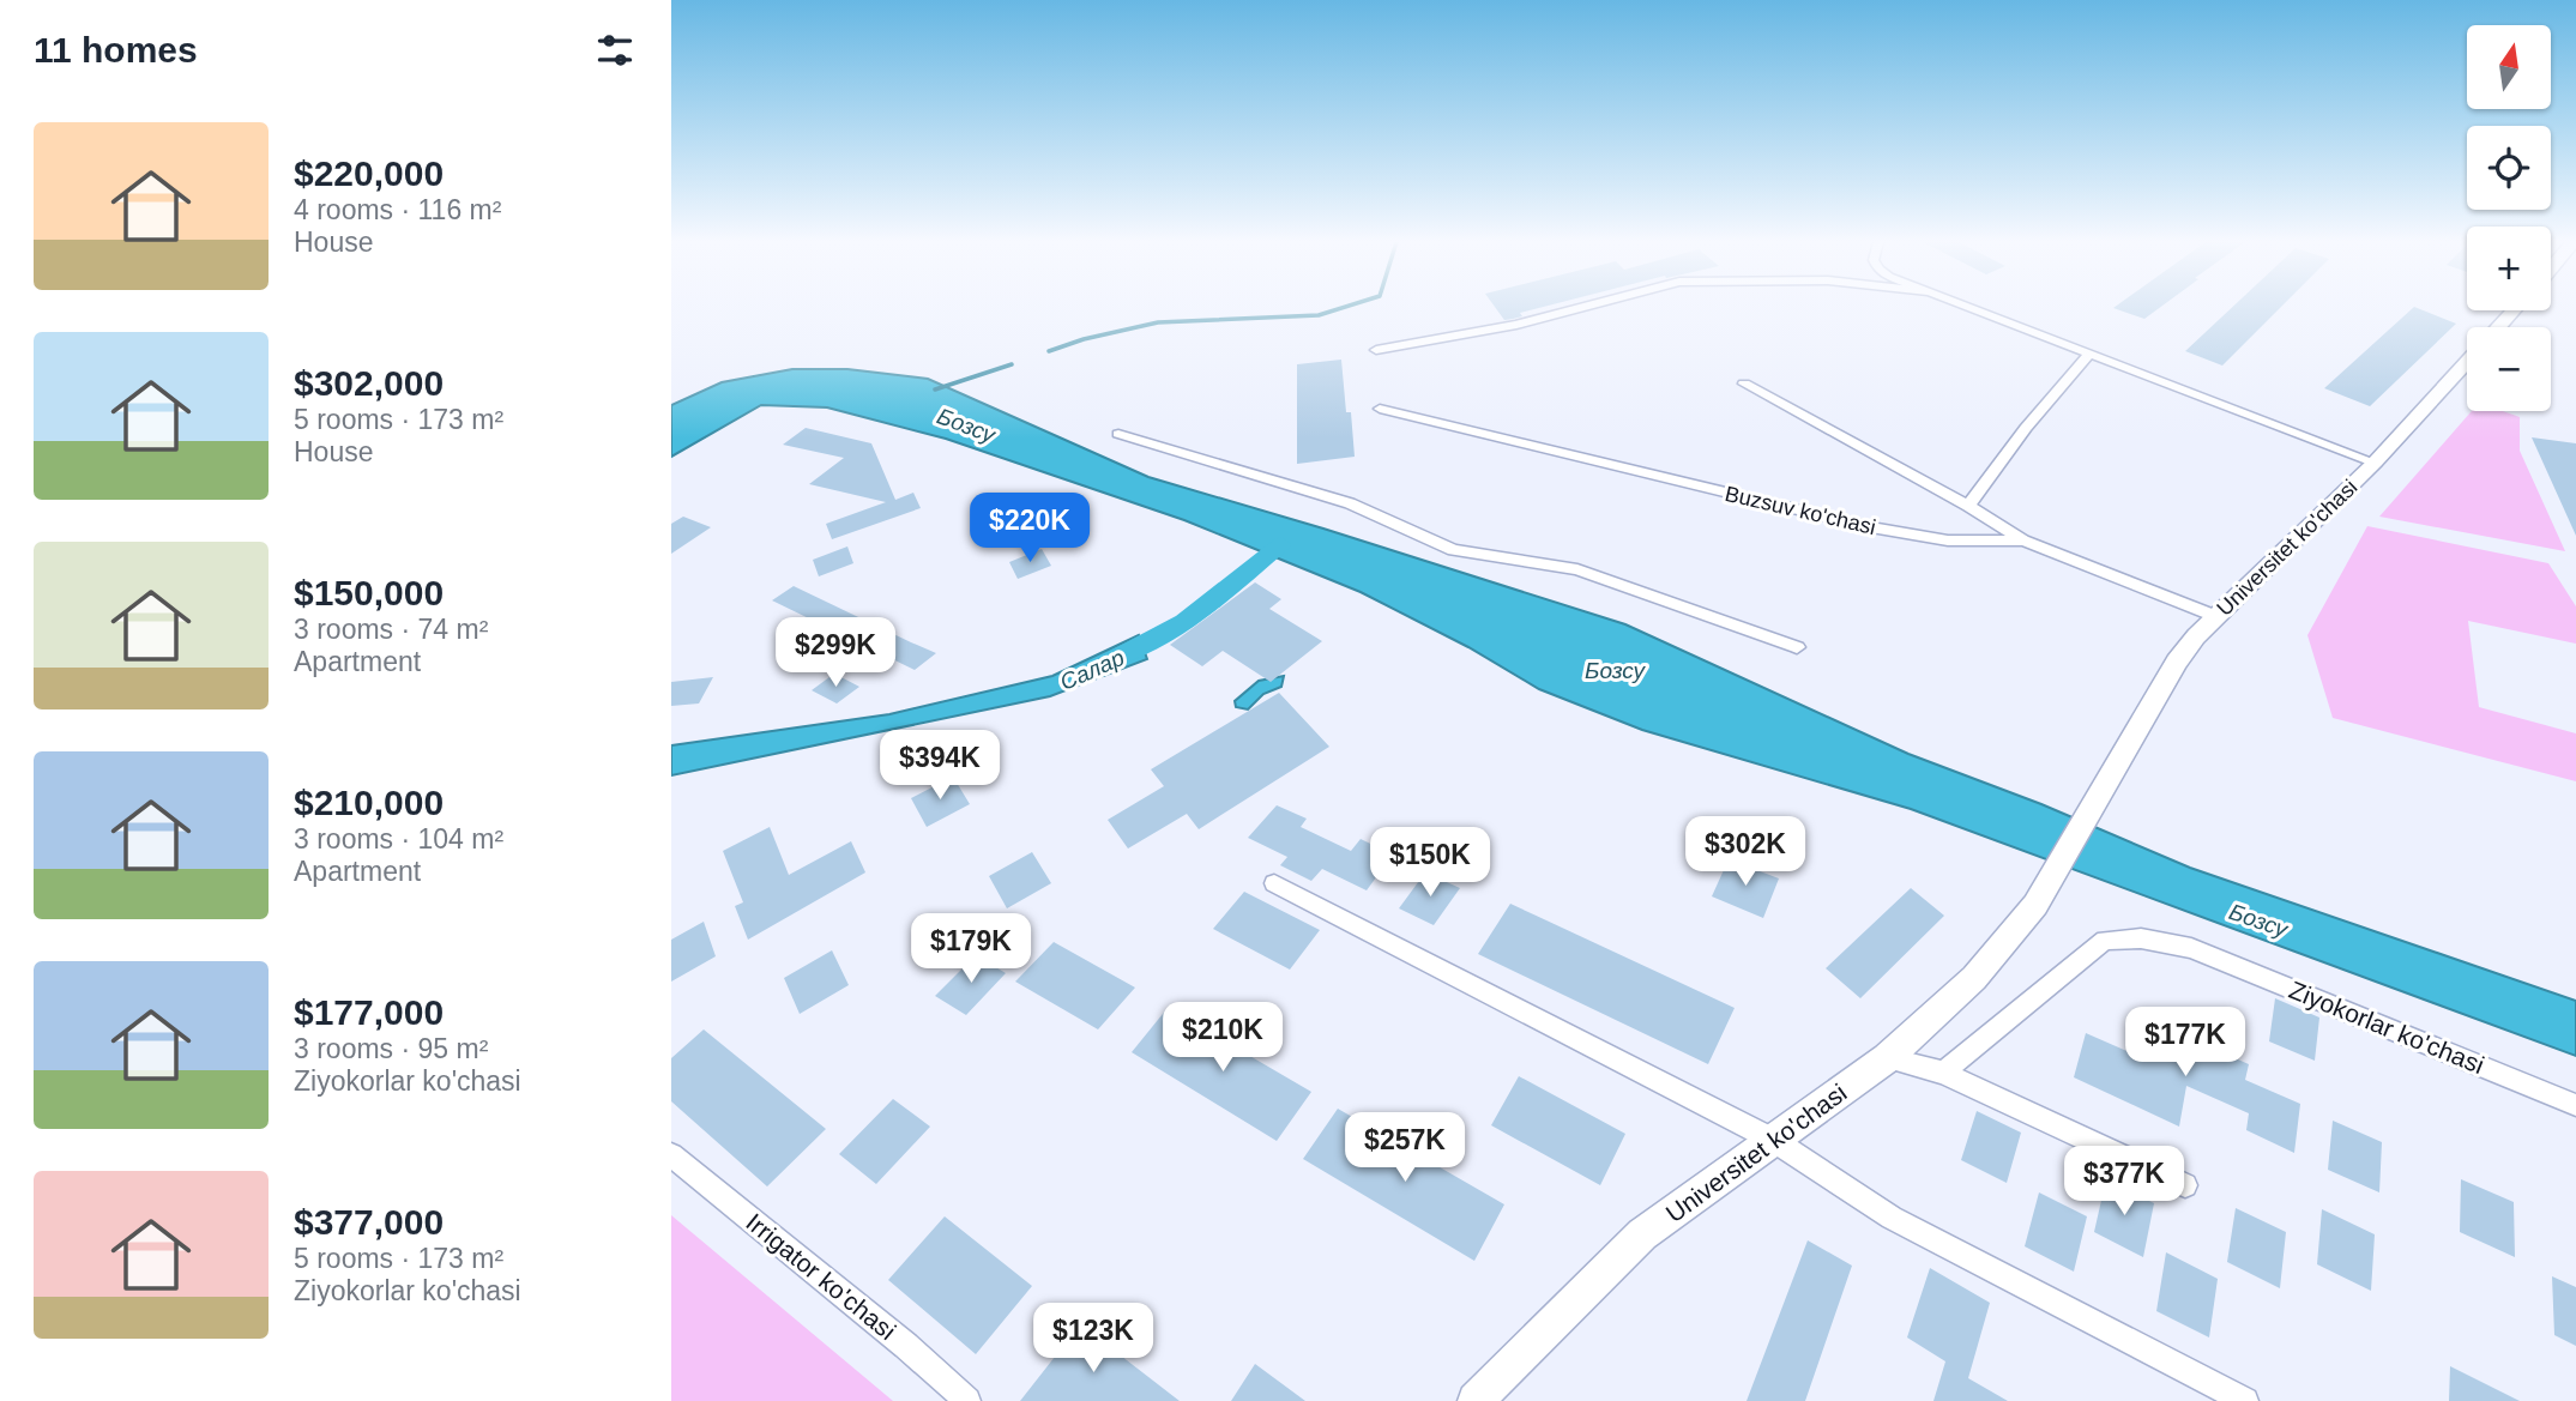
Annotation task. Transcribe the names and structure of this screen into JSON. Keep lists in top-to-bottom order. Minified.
{"streets":{"main road":["Universitet ko'chasi"],"street":["Buzsuv ko'chasi","Ziyokorlar ko'chasi","Irrigator ko'chasi"]},"crossings":[["Buzsuv ko'chasi","Universitet ko'chasi"]],"water":["Бозсу","Салар"],"north":"top","page":{"heading":"11 homes","map_buttons":["+","−"],"list":[{"name":"$220,000","note":"4 rooms · 116 m² · House"},{"name":"$302,000","note":"5 rooms · 173 m² · House"},{"name":"$150,000","note":"3 rooms · 74 m² · Apartment"},{"name":"$210,000","note":"3 rooms · 104 m² · Apartment"},{"name":"$177,000","note":"3 rooms · 95 m² · Ziyokorlar ko'chasi"},{"name":"$377,000","note":"5 rooms · 173 m² · Ziyokorlar ko'chasi"}],"price":["$220K","$299K","$394K","$302K","$150K","$179K","$210K","$177K","$257K","$377K","$123K"]}}
